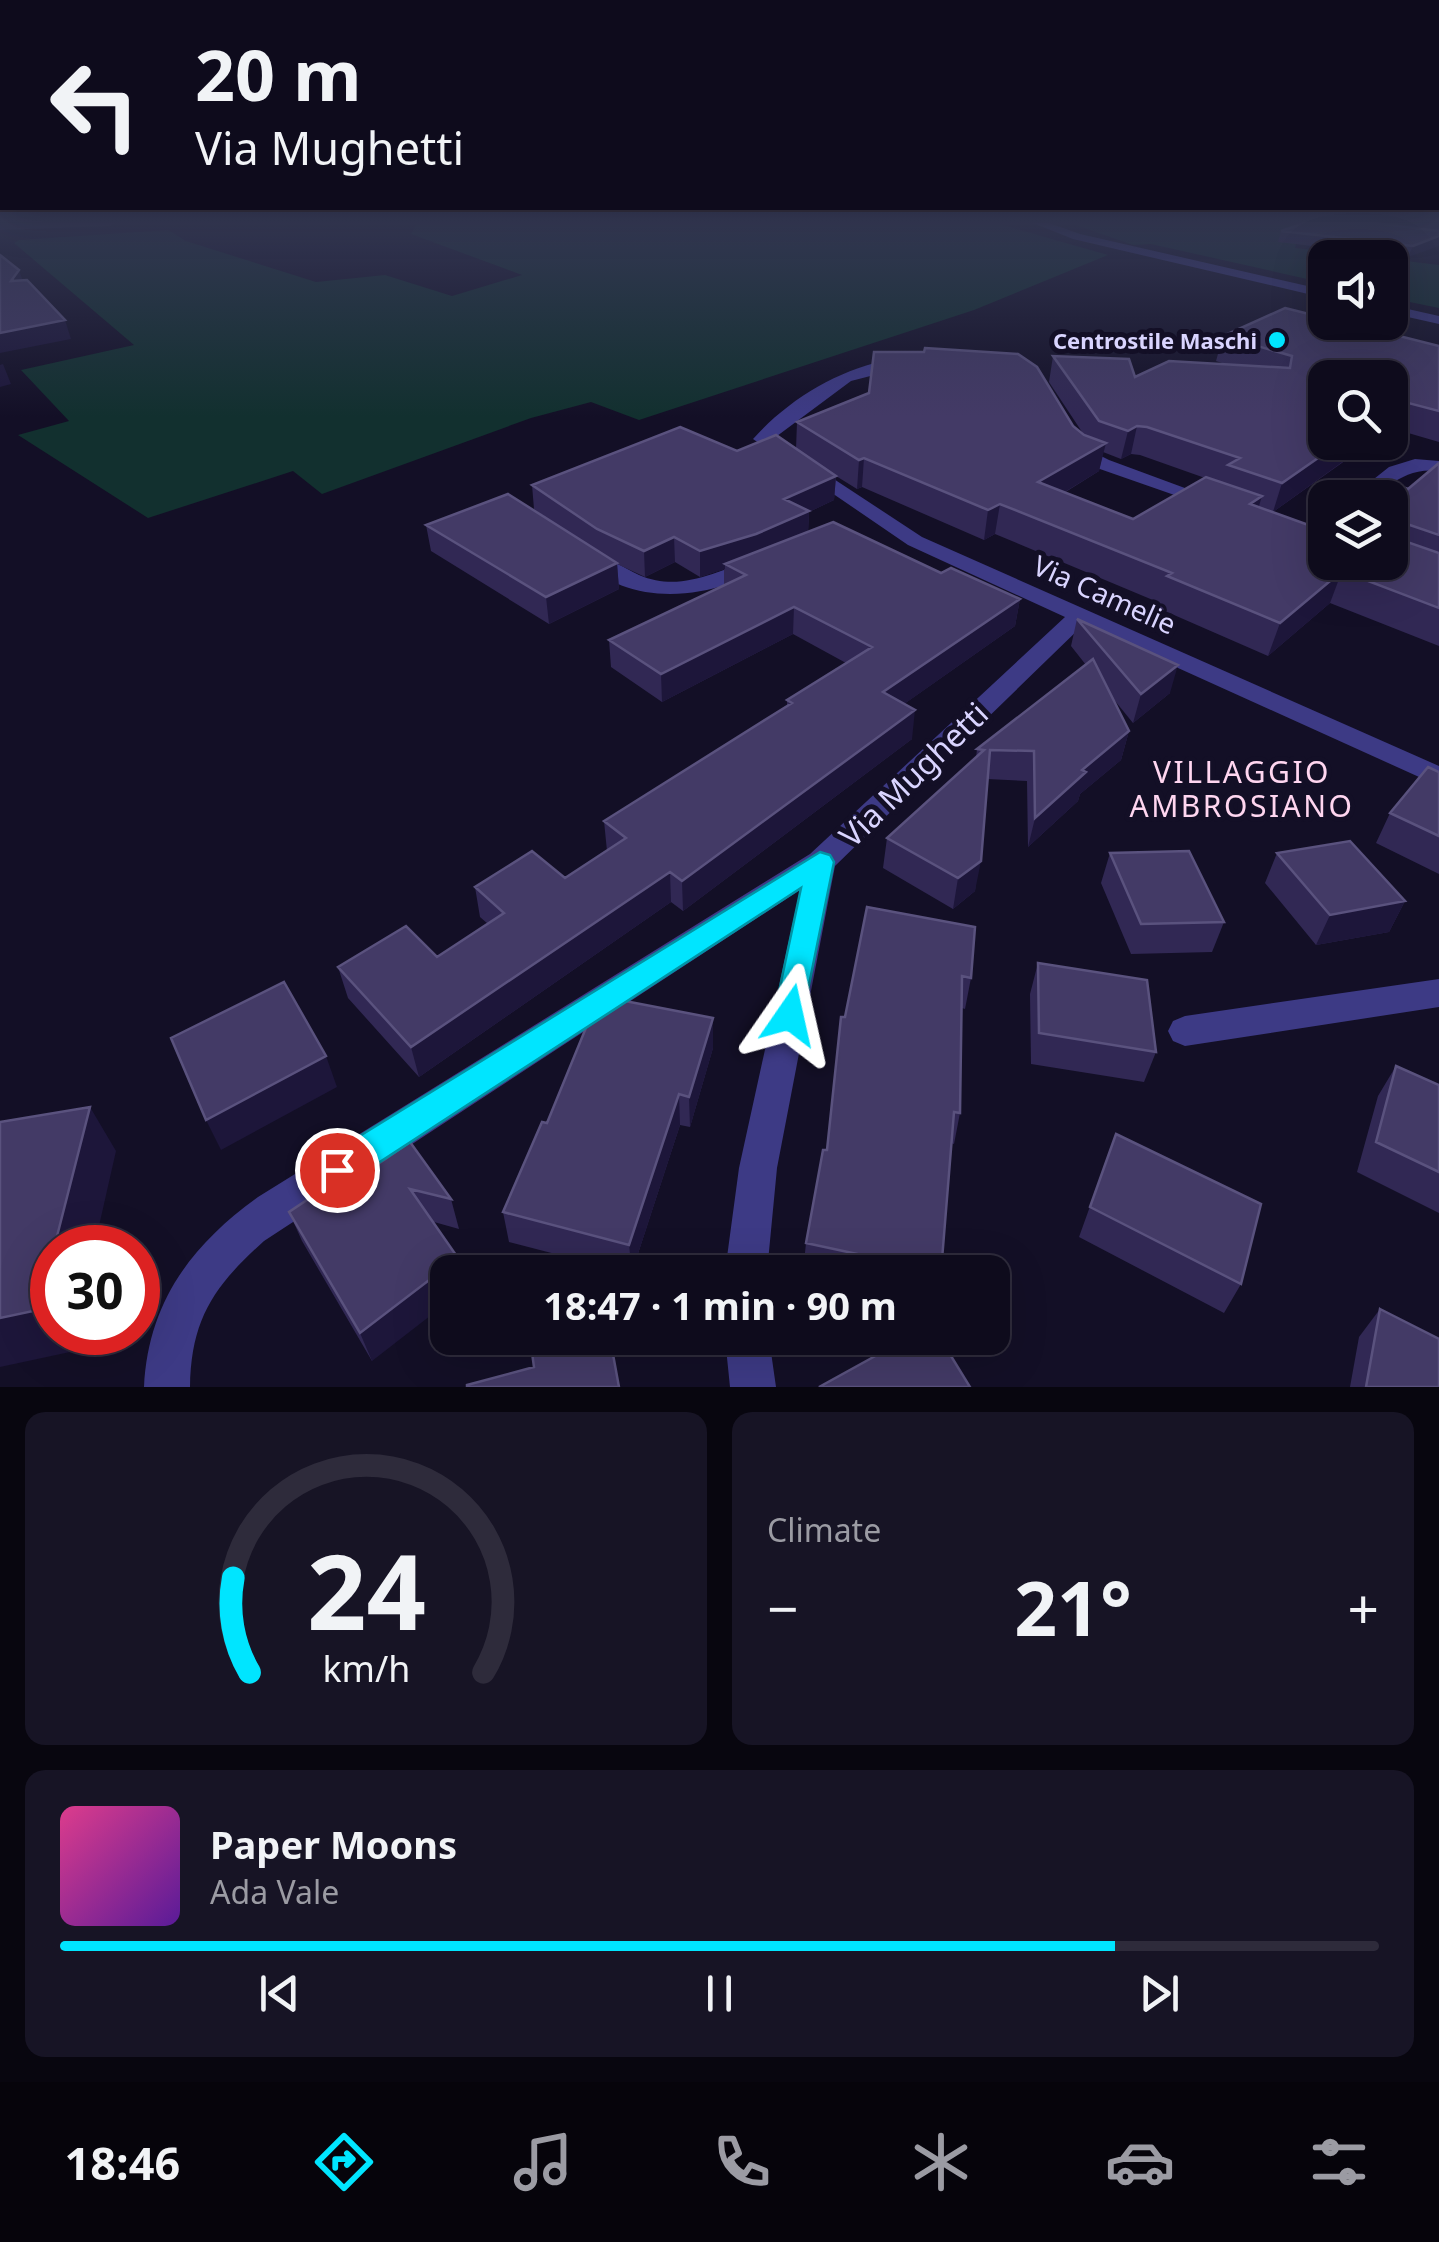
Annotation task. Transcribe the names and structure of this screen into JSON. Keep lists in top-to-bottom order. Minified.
{"streets":{"street":["Via Camelie","Via Mughetti"]},"crossings":[["Via Camelie","Via Mughetti"]],"districts":["VILLAGGIO AMBROSIANO"],"places":["Centrostile Maschi"],"page":{"turn":["20 m","Via Mughetti"],"limit":"30","trip":"18:47 · 1 min · 90 m","tile":"Climate","heat":["−","21°","+"],"song":["Paper Moons","Ada Vale"],"tabs":"18:46","gauge":["24","km/h"]}}
